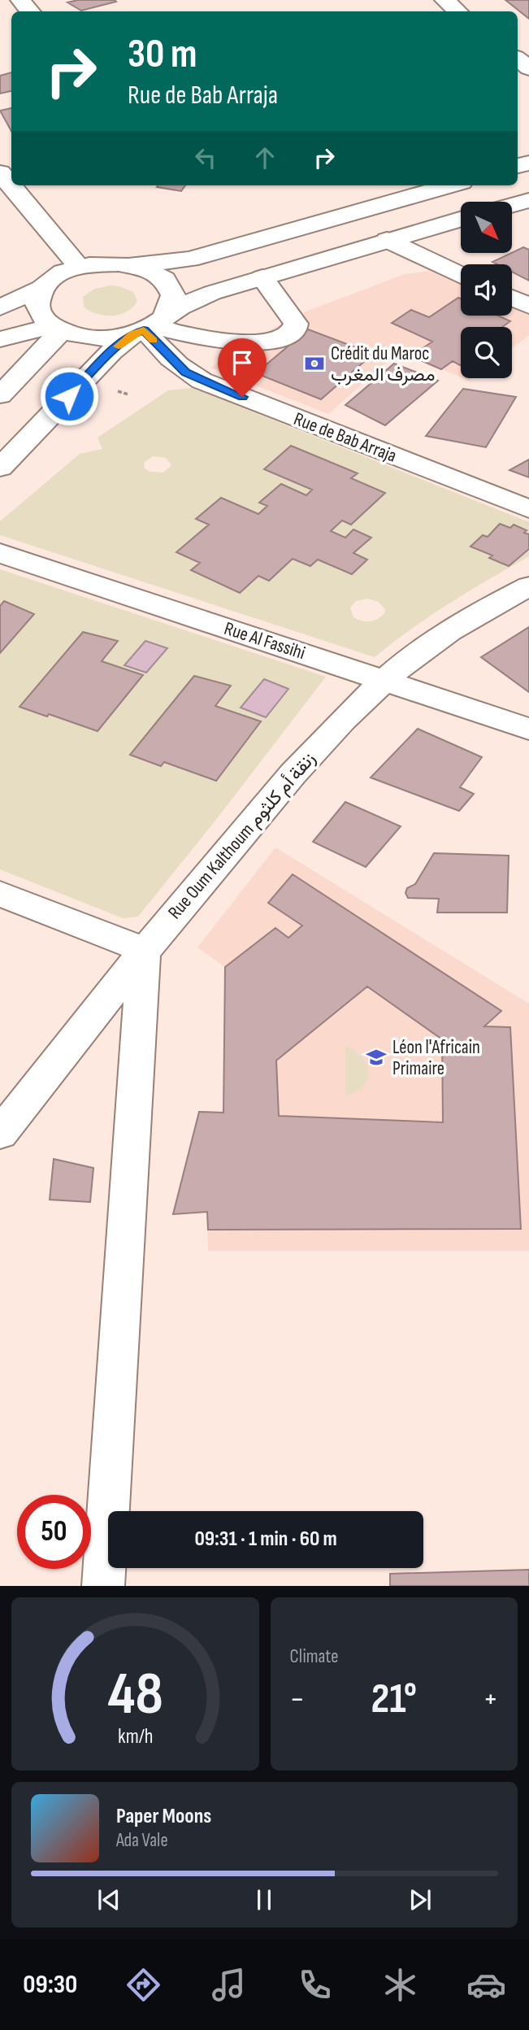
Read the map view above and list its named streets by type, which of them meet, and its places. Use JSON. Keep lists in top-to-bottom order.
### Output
{
  "streets": {
    "street": ["Rue de Bab Arraja", "Rue Al Fassihi", "Rue Oum Kalthoum زنقة أم كلثوم"]
  },
  "crossings": [
    ["Rue Al Fassihi", "Rue Oum Kalthoum زنقة أم كلثوم"]
  ],
  "places": {
    "bank": ["Crédit du Maroc مصرف المغرب"],
    "school or university": ["Léon l'Africain Primaire"]
  },
  "north": "bottom right",
  "page": {
    "turn": ["30 m", "Rue de Bab Arraja"],
    "limit": "50",
    "trip": "09:31 · 1 min · 60 m",
    "tile": "Climate",
    "heat": ["−", "21°", "+"],
    "song": ["Paper Moons", "Ada Vale"],
    "tabs": "09:30",
    "gauge": ["48", "km/h"]
  }
}
